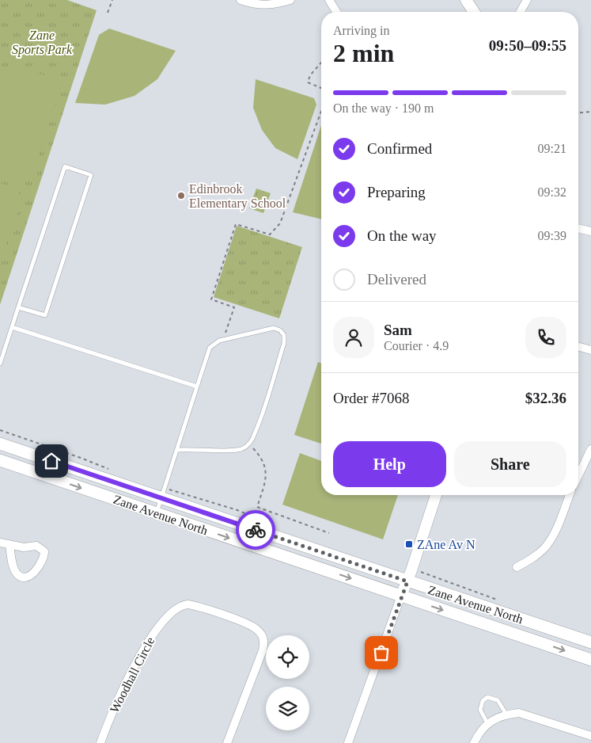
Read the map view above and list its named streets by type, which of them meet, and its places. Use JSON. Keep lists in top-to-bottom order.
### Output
{
  "streets": {
    "main road": ["Zane Avenue North"],
    "street": ["Woodhall Circle"]
  },
  "parks": ["Zane Sports Park"],
  "places": {
    "other": ["Edinbrook Elementary School"],
    "transit": ["ZAne Av N"]
  },
  "page": {
    "heading": ["2 min", "Arriving in", "09:50–09:55"],
    "panel": [
      "Sam",
      "Courier · 4.9",
      "Order #7068",
      "$32.36"
    ],
    "bar": "On the way · 190 m",
    "list": [
      ["Confirmed", "09:21"],
      ["Preparing", "09:32"],
      ["On the way", "09:39"],
      "Delivered"
    ],
    "buttons": ["Help", "Share"]
  }
}
